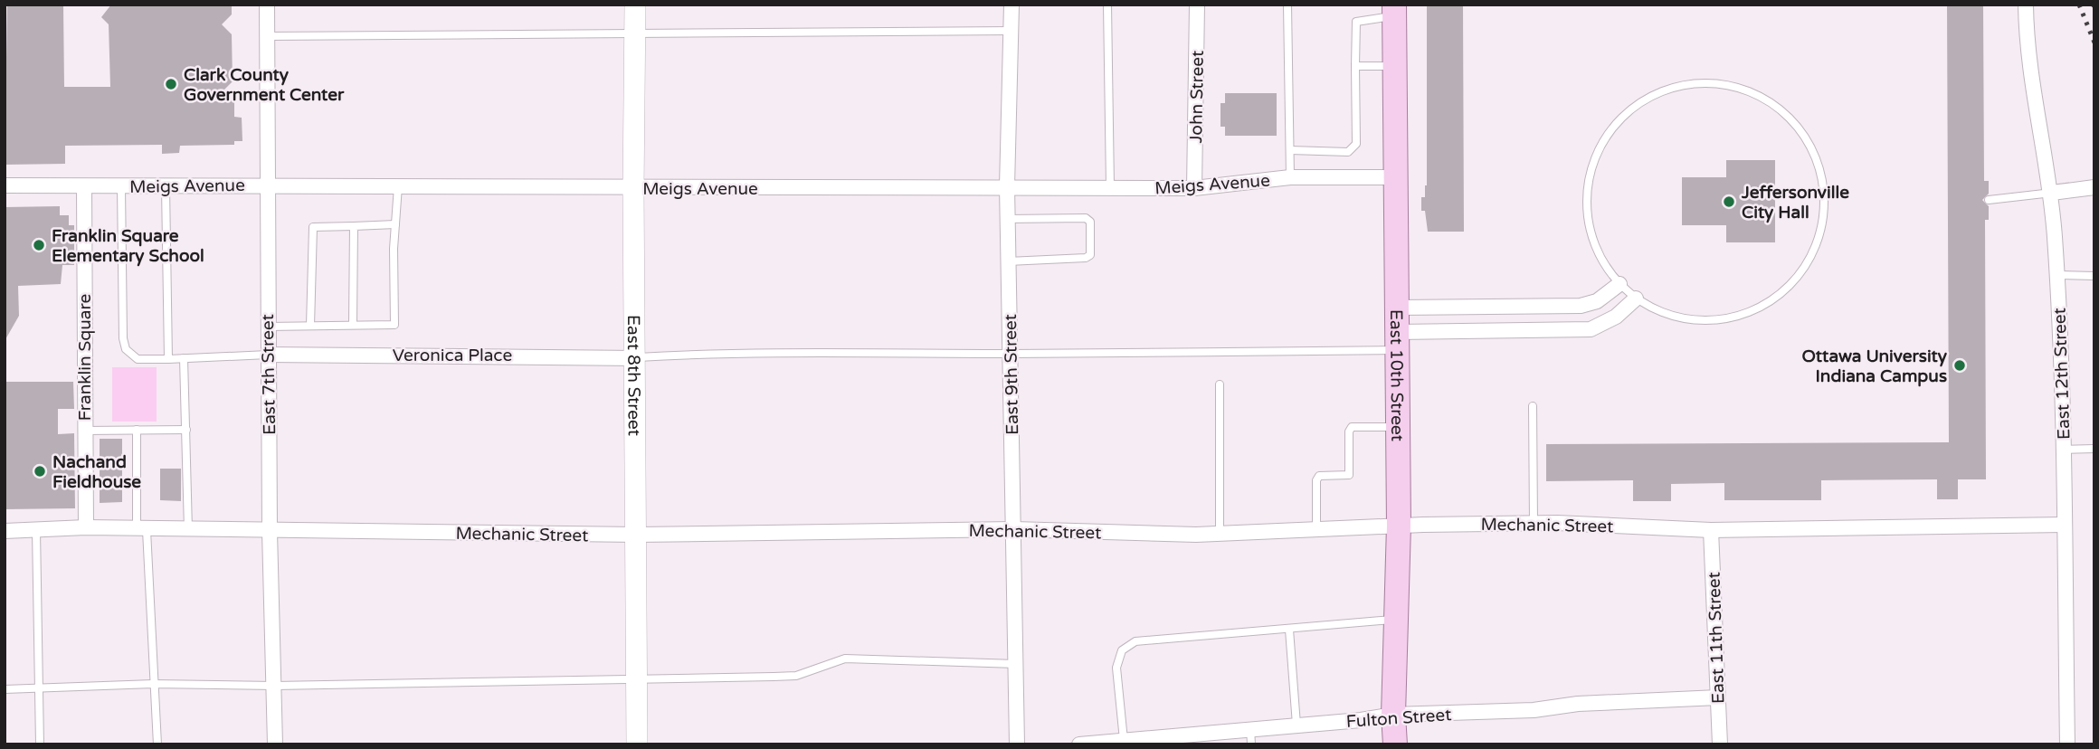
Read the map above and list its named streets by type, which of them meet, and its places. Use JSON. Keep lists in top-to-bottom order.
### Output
{
  "streets": {
    "main road": ["East 8th Street", "East 10th Street"],
    "street": [
      "John Street",
      "Meigs Avenue",
      "Veronica Place",
      "Franklin Square",
      "East 12th Street",
      "East 7th Street",
      "East 9th Street",
      "Mechanic Street",
      "East 11th Street",
      "Fulton Street"
    ]
  },
  "crossings": [
    ["John Street", "Meigs Avenue"],
    ["Meigs Avenue", "Franklin Square"],
    ["Meigs Avenue", "East 7th Street"],
    ["Meigs Avenue", "East 8th Street"],
    ["Meigs Avenue", "East 9th Street"],
    ["Meigs Avenue", "East 10th Street"],
    ["Veronica Place", "East 7th Street"],
    ["Veronica Place", "East 8th Street"],
    ["Franklin Square", "Mechanic Street"],
    ["East 12th Street", "Mechanic Street"],
    ["East 7th Street", "Mechanic Street"],
    ["East 8th Street", "Mechanic Street"],
    ["East 9th Street", "Mechanic Street"],
    ["East 10th Street", "Mechanic Street"],
    ["East 10th Street", "Fulton Street"],
    ["Mechanic Street", "East 11th Street"],
    ["East 11th Street", "Fulton Street"]
  ],
  "places": [
    "Clark County Government Center",
    "Jeffersonville City Hall",
    "Franklin Square Elementary School",
    "Ottawa University Indiana Campus",
    "Nachand Fieldhouse"
  ]
}
